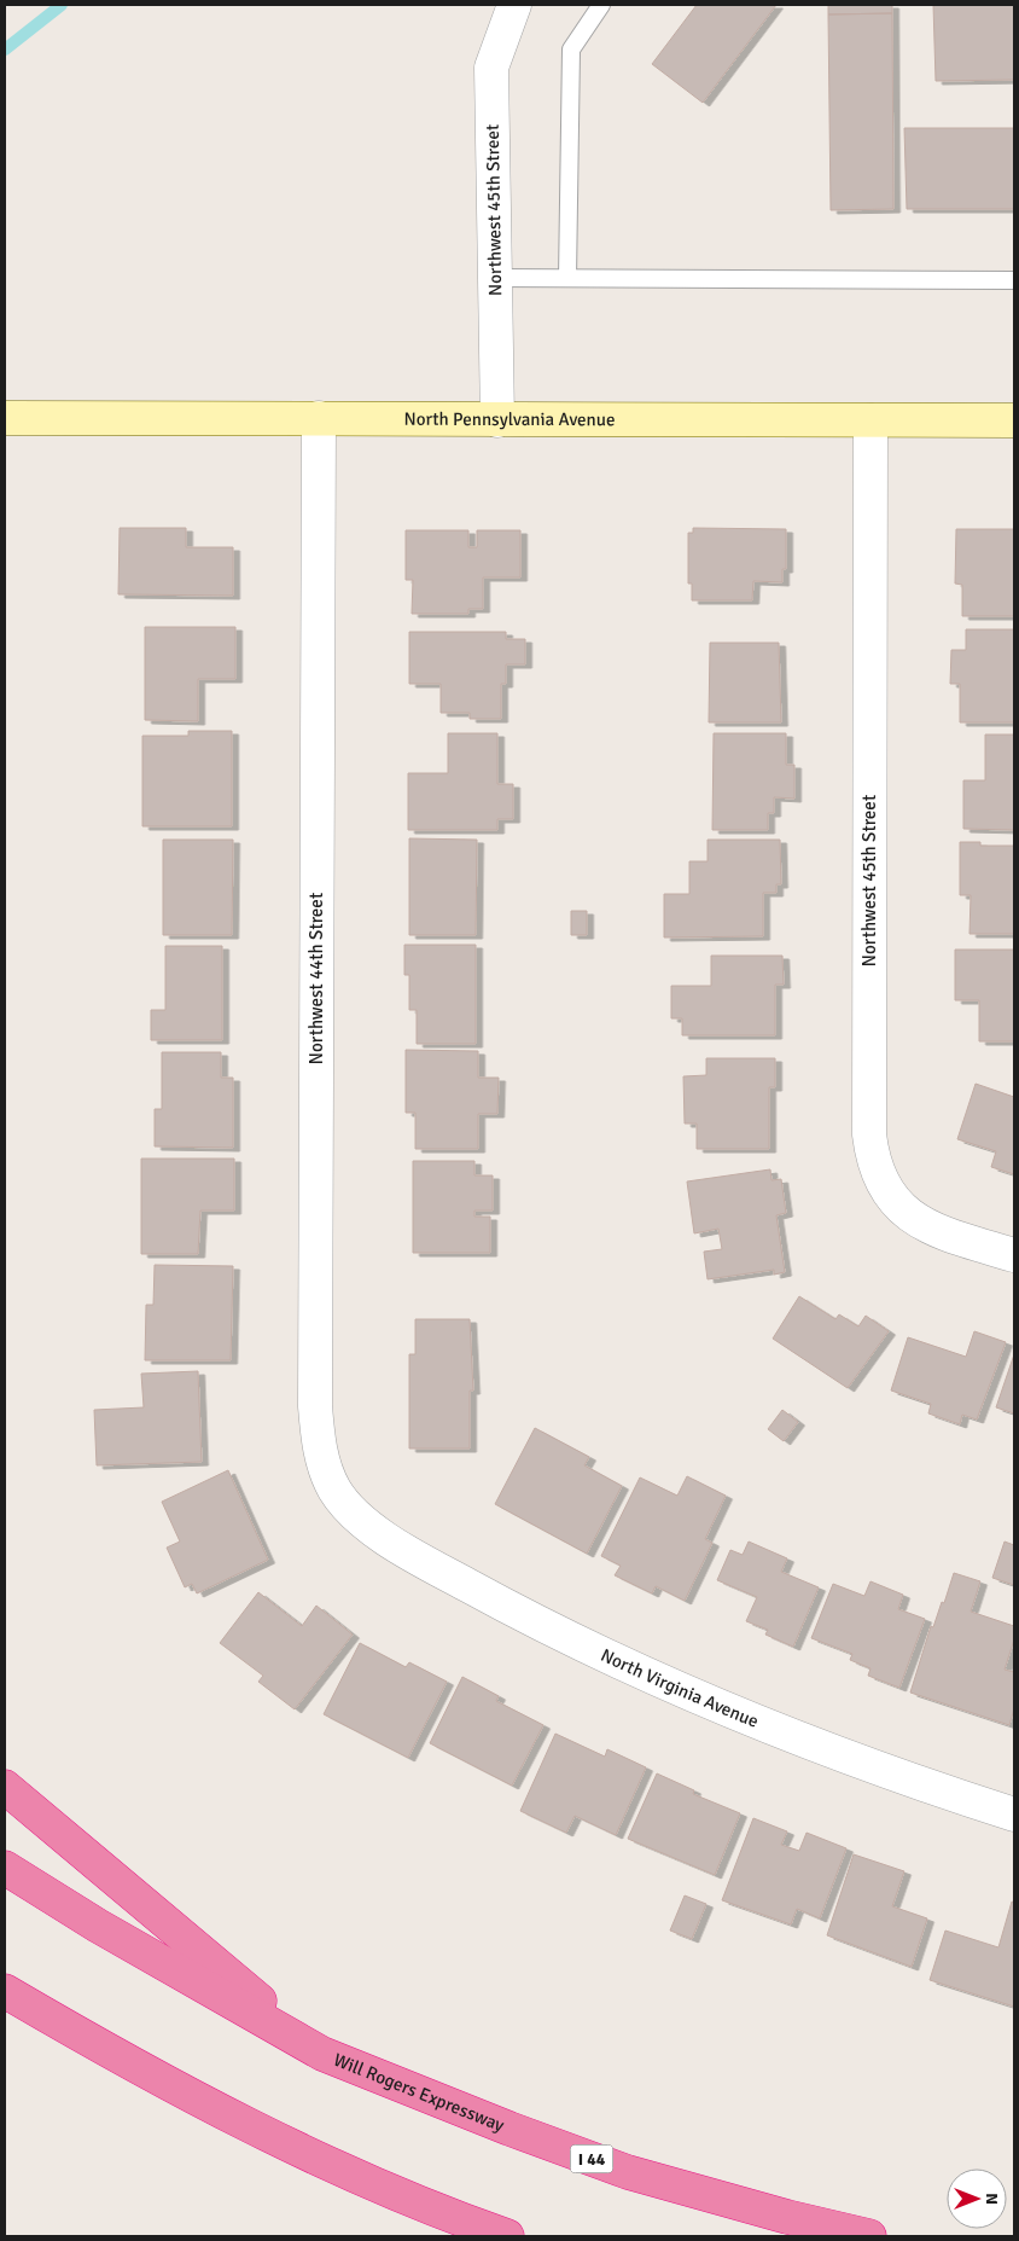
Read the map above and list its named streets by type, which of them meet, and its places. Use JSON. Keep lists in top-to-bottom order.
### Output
{
  "streets": {
    "highway": ["Will Rogers Expressway", "I 44"],
    "main road": ["North Pennsylvania Avenue"],
    "street": ["Northwest 45th Street", "Northwest 44th Street", "North Virginia Avenue"]
  },
  "crossings": [
    ["Northwest 45th Street", "North Pennsylvania Avenue"],
    ["North Pennsylvania Avenue", "Northwest 44th Street"],
    ["Northwest 44th Street", "North Virginia Avenue"]
  ],
  "north": "right"
}
